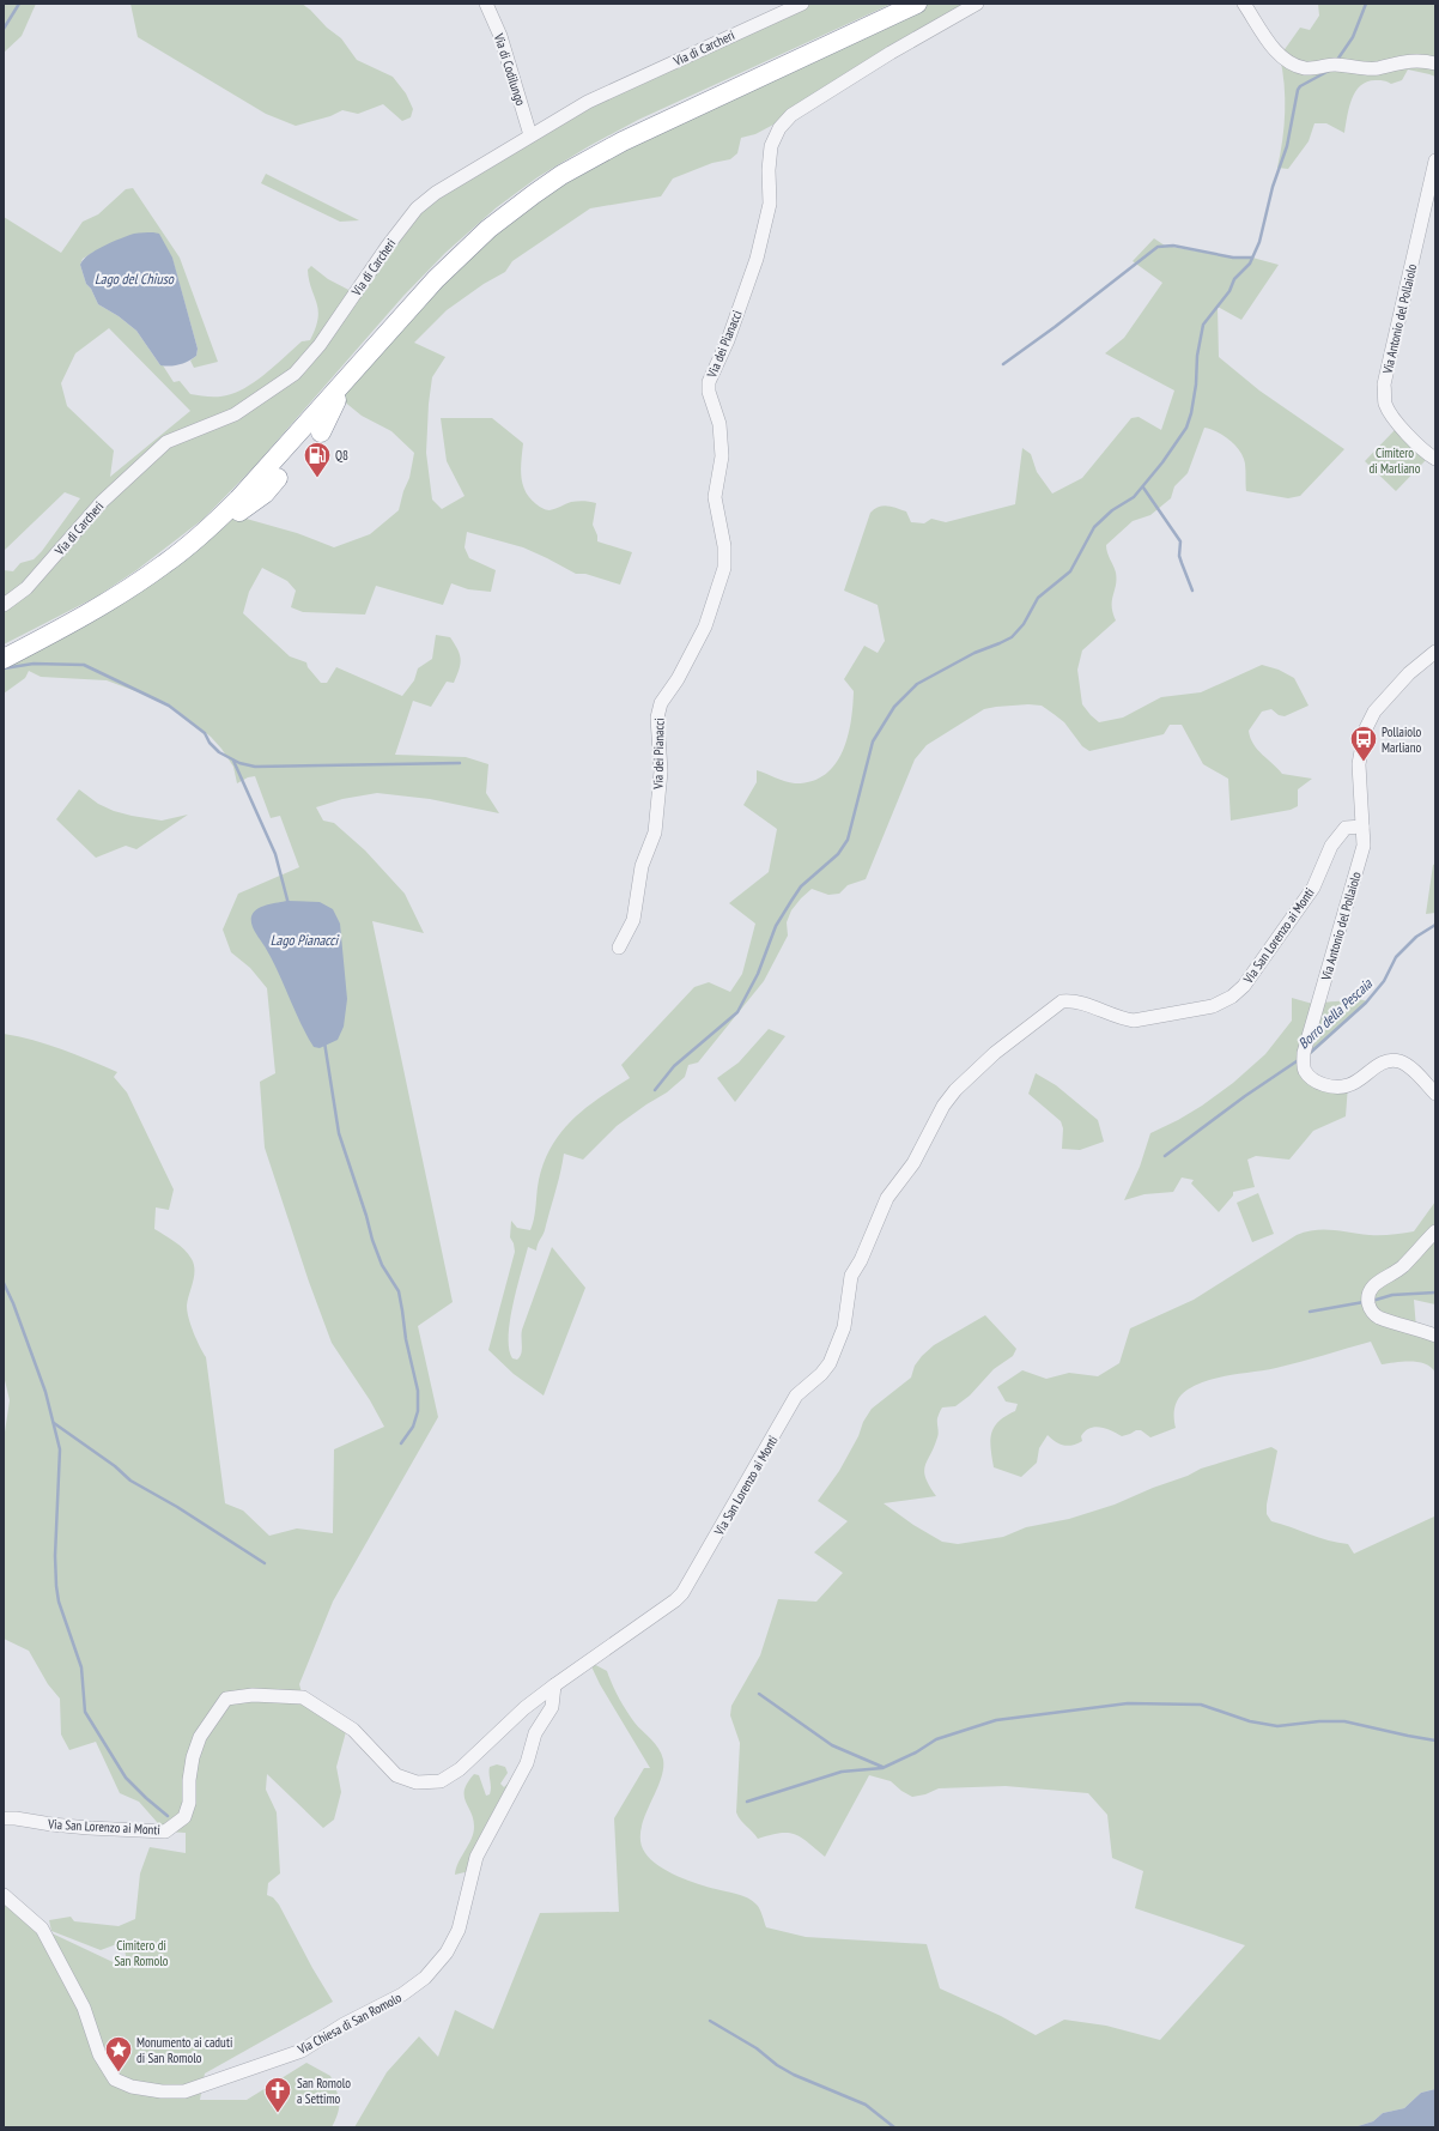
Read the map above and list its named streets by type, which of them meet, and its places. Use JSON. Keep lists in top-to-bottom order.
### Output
{
  "streets": {
    "street": [
      "Via di Carcheri",
      "Via di Codilungo",
      "Via Antonio del Pollaiolo",
      "Via dei Pianacci",
      "Via San Lorenzo ai Monti",
      "Via Chiesa di San Romolo"
    ]
  },
  "crossings": [
    ["Via di Carcheri", "Via di Codilungo"],
    ["Via Antonio del Pollaiolo", "Via San Lorenzo ai Monti"],
    ["Via San Lorenzo ai Monti", "Via Chiesa di San Romolo"]
  ],
  "water": ["Lago del Chiuso", "Lago Pianacci", "Borro della Pescaia"],
  "parks": ["Cimitero di Marliano", "Cimitero di San Romolo"],
  "places": {
    "fuel station": ["Q8"],
    "bus stop": ["Pollaiolo Marliano"],
    "place": ["Monumento ai caduti di San Romolo"],
    "church": ["San Romolo a Settimo"]
  }
}
